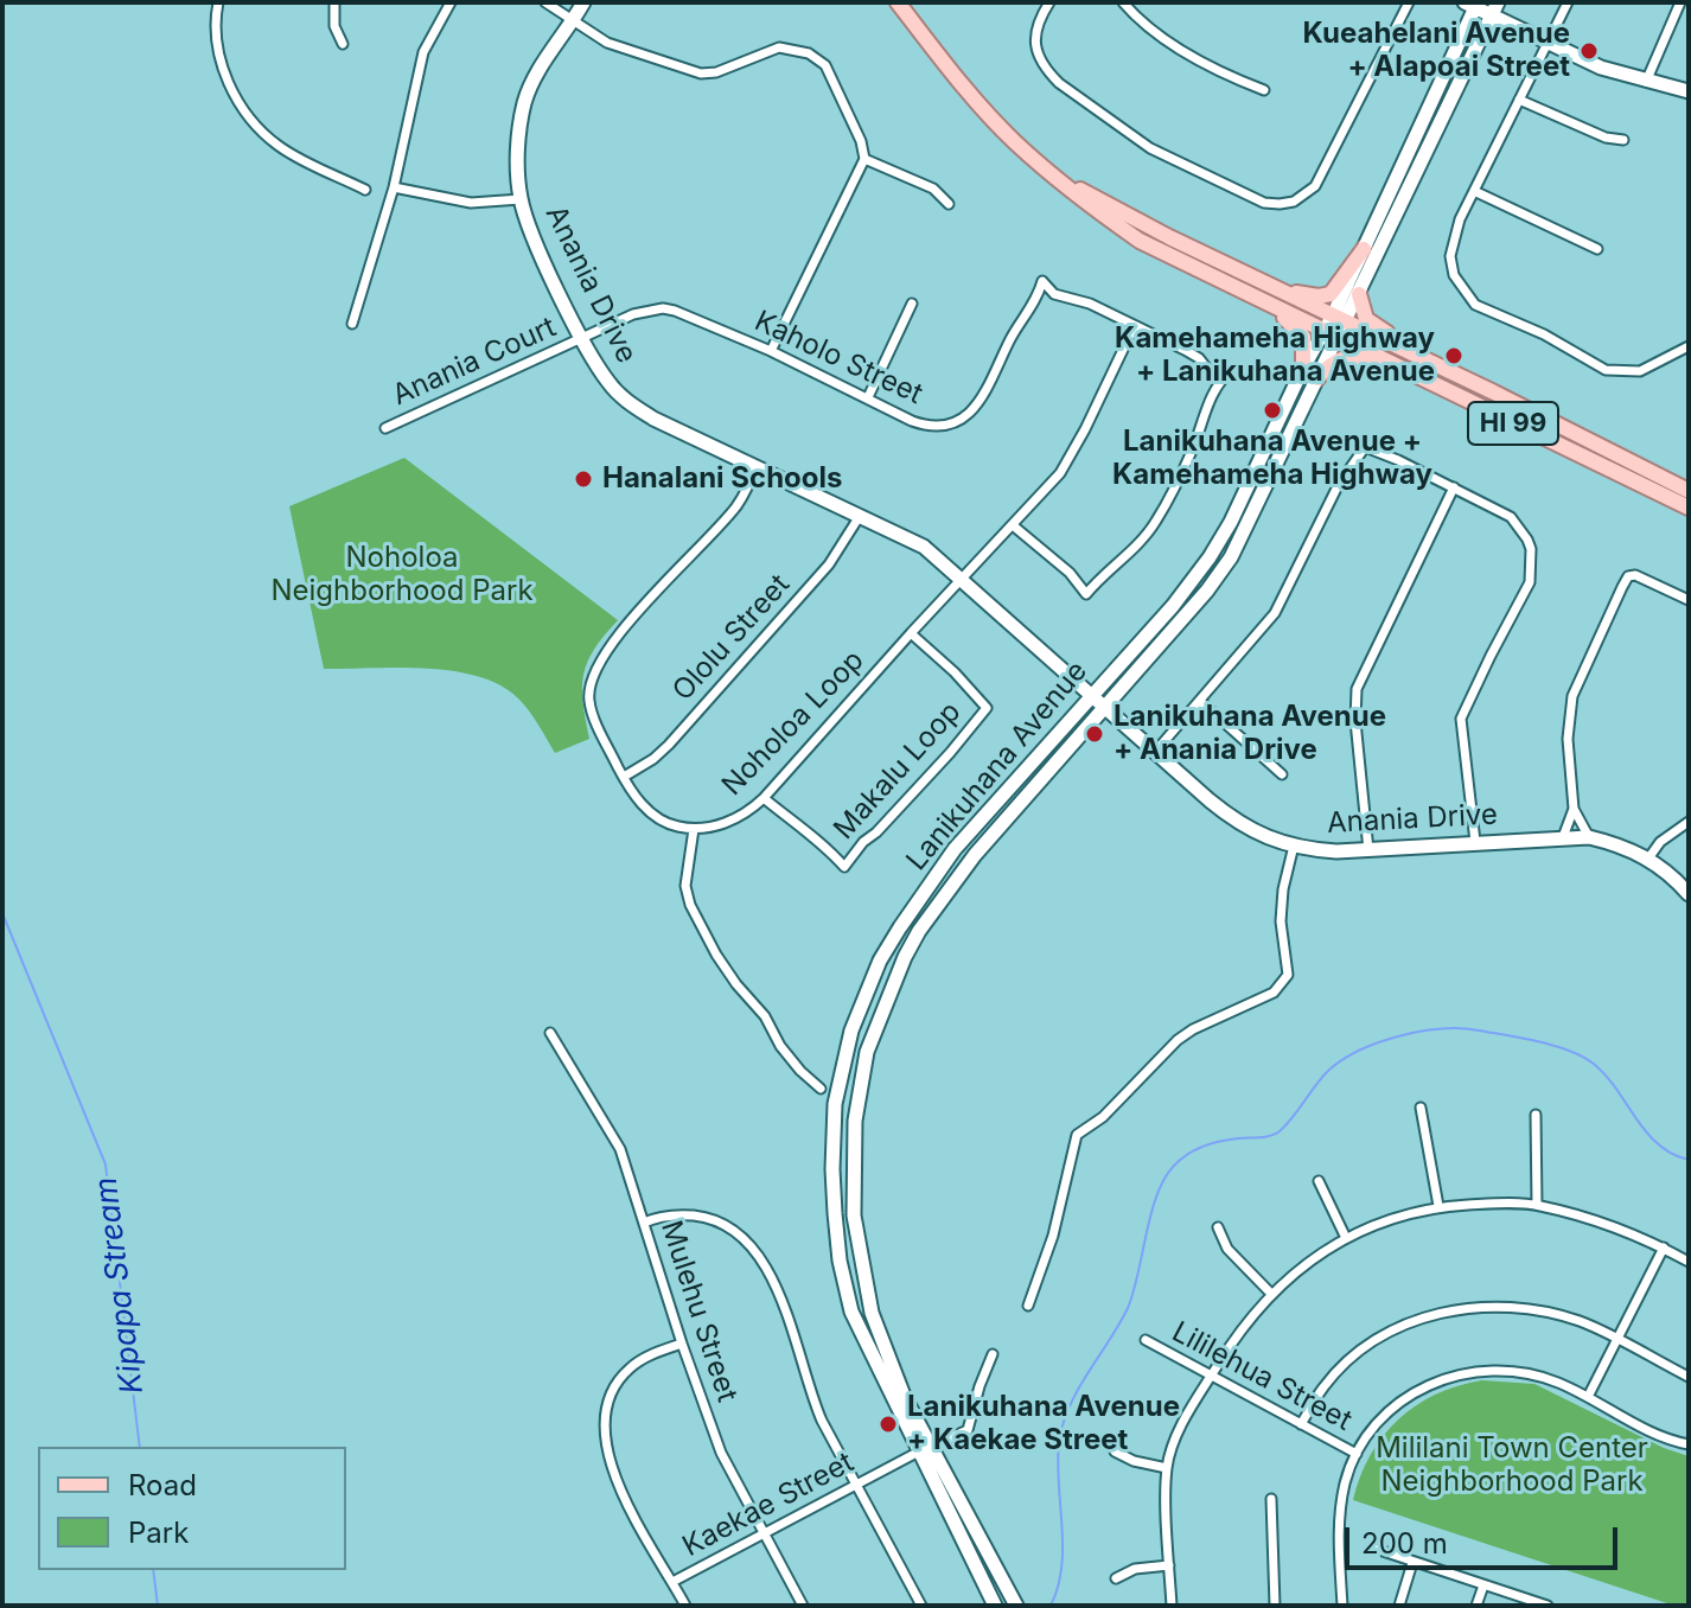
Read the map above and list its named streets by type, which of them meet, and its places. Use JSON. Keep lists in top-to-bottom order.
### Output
{
  "streets": {
    "main road": ["Anania Drive", "HI 99", "Lanikuhana Avenue"],
    "street": [
      "Kaholo Street",
      "Anania Court",
      "Ololu Street",
      "Noholoa Loop",
      "Makalu Loop",
      "Mulehu Street",
      "Lililehua Street",
      "Kaekae Street"
    ]
  },
  "crossings": [
    ["Anania Drive", "Kaholo Street"],
    ["Anania Drive", "Anania Court"],
    ["Anania Drive", "Ololu Street"],
    ["Anania Drive", "Noholoa Loop"],
    ["Anania Drive", "Lanikuhana Avenue"],
    ["Kaholo Street", "Anania Court"],
    ["Kaholo Street", "Noholoa Loop"],
    ["HI 99", "Lanikuhana Avenue"],
    ["Noholoa Loop", "Makalu Loop"],
    ["Lanikuhana Avenue", "Kaekae Street"],
    ["Mulehu Street", "Kaekae Street"]
  ],
  "water": ["Kipapa Stream"],
  "parks": ["Noholoa Neighborhood Park", "Mililani Town Center Neighborhood Park"],
  "places": [
    "Kueahelani Avenue + Alapoai Street",
    "Kamehameha Highway + Lanikuhana Avenue",
    "Lanikuhana Avenue + Kamehameha Highway",
    "Hanalani Schools",
    "Lanikuhana Avenue + Anania Drive",
    "Lanikuhana Avenue + Kaekae Street"
  ],
  "legend": ["Road", "Park"],
  "scale_bar": "200 m"
}
